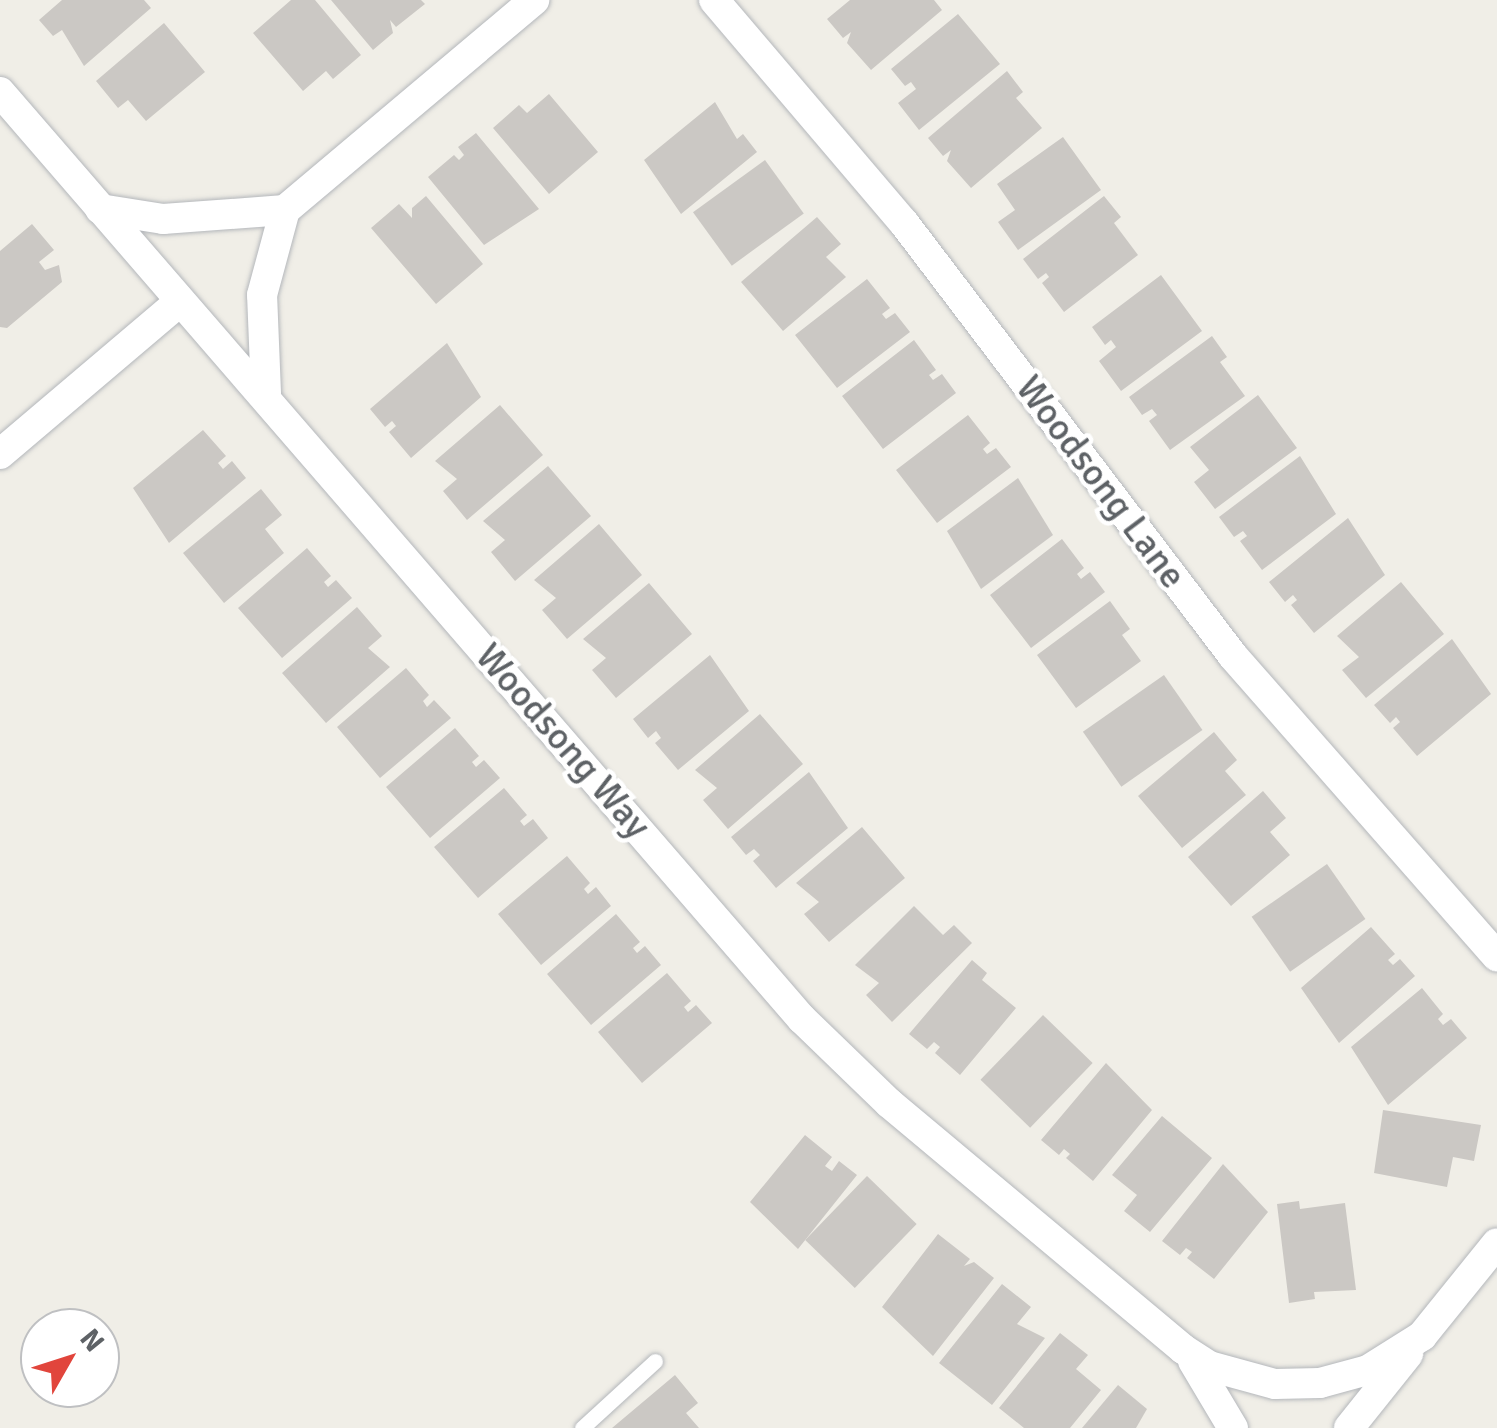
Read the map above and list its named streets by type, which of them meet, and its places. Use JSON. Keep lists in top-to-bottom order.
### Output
{
  "streets": {
    "street": ["Woodsong Lane", "Woodsong Way"]
  },
  "north": "top right"
}
